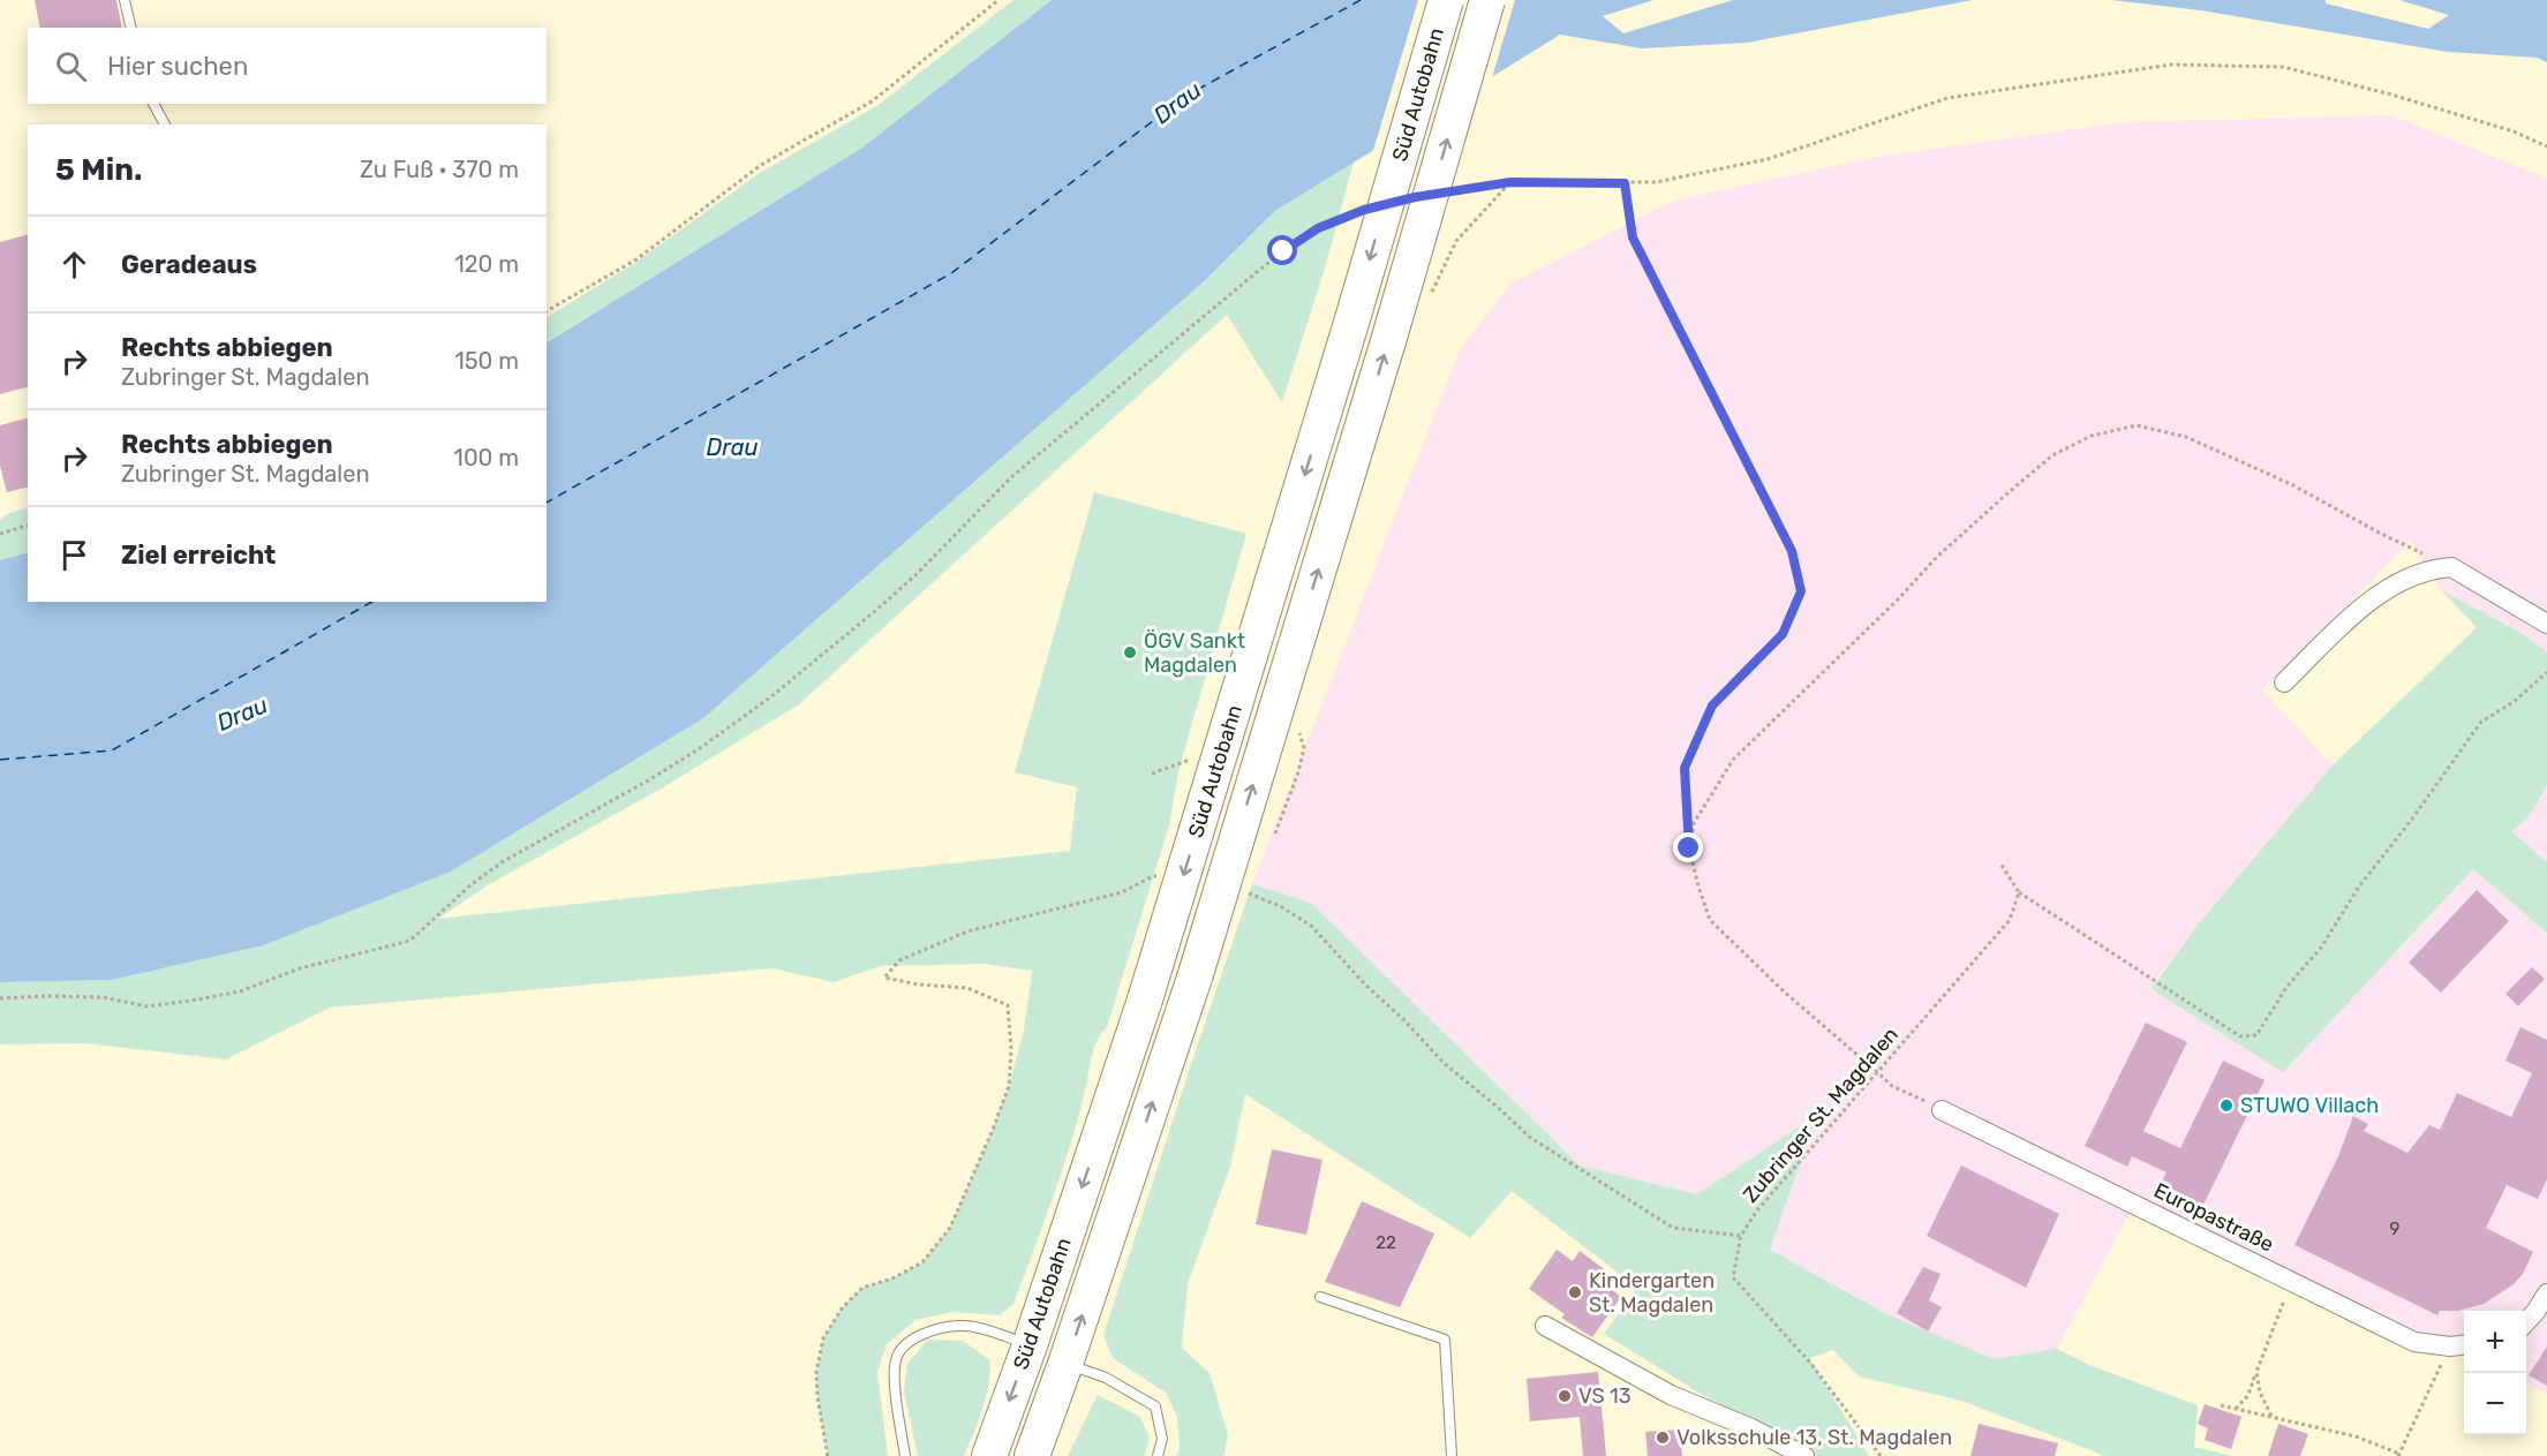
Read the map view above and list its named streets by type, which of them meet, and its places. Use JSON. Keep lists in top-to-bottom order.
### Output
{
  "streets": {
    "highway": ["Süd Autobahn"],
    "street": ["Europastraße"],
    "path": ["Zubringer St. Magdalen"]
  },
  "water": ["Drau"],
  "places": [
    "ÖGV Sankt Magdalen",
    "STUWO Villach",
    "Kindergarten St. Magdalen",
    "VS 13",
    "Volksschule 13, St. Magdalen"
  ],
  "house_numbers": ["9", "22"],
  "page": {
    "search": "Hier suchen",
    "heading": ["5 Min.", "Zu Fuß · 370 m"],
    "list": [
      ["Geradeaus", "120 m"],
      ["Rechts abbiegen", "Zubringer St. Magdalen", "150 m"],
      ["Rechts abbiegen", "Zubringer St. Magdalen", "100 m"],
      "Ziel erreicht"
    ],
    "map_buttons": ["+", "−"]
  }
}
